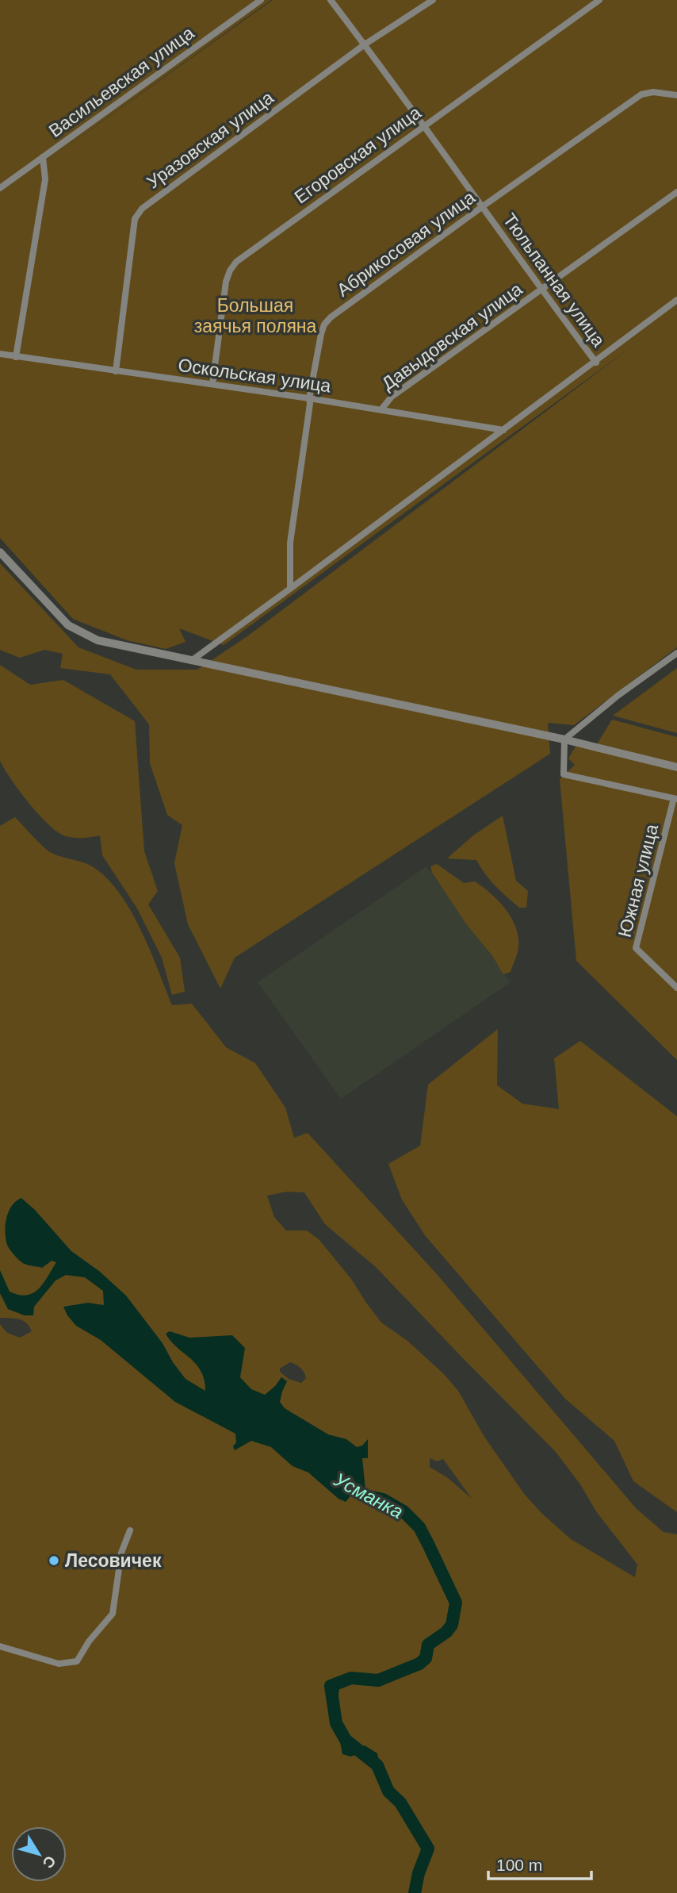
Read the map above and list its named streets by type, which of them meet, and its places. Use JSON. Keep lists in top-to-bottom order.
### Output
{
  "streets": {
    "street": [
      "Васильевская улица",
      "Уразовская улица",
      "Егоровская улица",
      "Абрикосовая улица",
      "Тюльпанная улица",
      "Давыдовская улица",
      "Оскольская улица",
      "Южная улица"
    ]
  },
  "crossings": [
    ["Уразовская улица", "Тюльпанная улица"],
    ["Уразовская улица", "Оскольская улица"],
    ["Егоровская улица", "Тюльпанная улица"],
    ["Егоровская улица", "Оскольская улица"],
    ["Абрикосовая улица", "Тюльпанная улица"],
    ["Абрикосовая улица", "Оскольская улица"],
    ["Тюльпанная улица", "Давыдовская улица"],
    ["Давыдовская улица", "Оскольская улица"]
  ],
  "water": ["Усманка"],
  "parks": ["Большая заячья поляна"],
  "places": ["Лесовичек"],
  "scale_bar": "100 m",
  "north": "bottom right"
}
